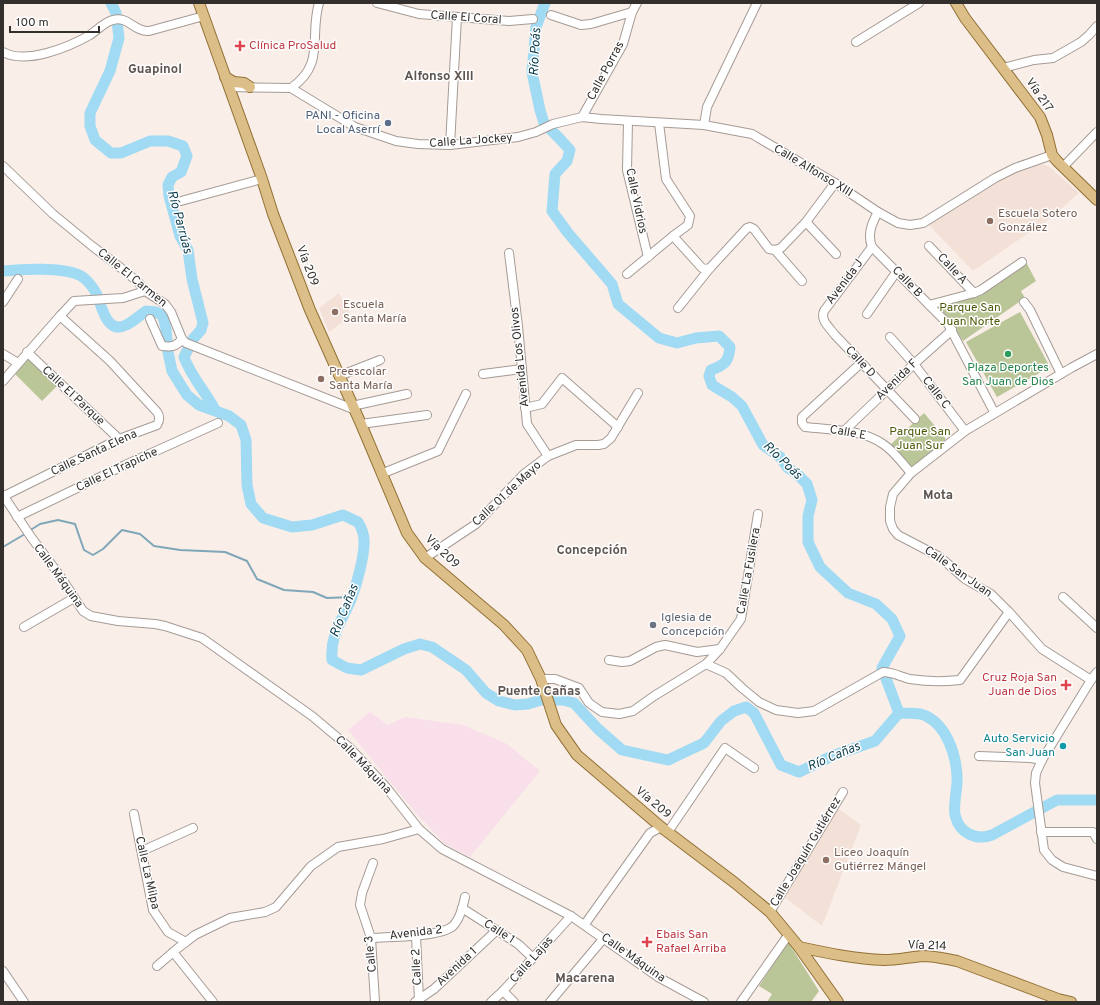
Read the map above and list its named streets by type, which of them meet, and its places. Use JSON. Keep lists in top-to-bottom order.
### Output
{
  "streets": {
    "main road": ["Vía 217", "Vía 209", "Vía 214"],
    "street": [
      "Calle El Coral",
      "Calle Porras",
      "Calle La Jockey",
      "Calle Alfonso XIII",
      "Calle Vidrios",
      "Calle A",
      "Calle El Carmen",
      "Avenida J",
      "Calle B",
      "Avenida Los Olivos",
      "Calle D",
      "Avenida F",
      "Calle C",
      "Calle El Parque",
      "Calle E",
      "Calle Santa Elena",
      "Calle El Trapiche",
      "Calle 01 de Mayo",
      "Calle La Fusilera",
      "Calle San Juan",
      "Calle Máquina",
      "Calle Joaquín Gutiérrez",
      "Calle La Milpa",
      "Calle 1",
      "Avenida 2",
      "Calle 3",
      "Calle Lajas",
      "Calle 2",
      "Avenida 1"
    ]
  },
  "crossings": [
    ["Calle Porras", "Calle Alfonso XIII"],
    ["Vía 217", "Calle Alfonso XIII"],
    ["Calle La Jockey", "Calle Alfonso XIII"],
    ["Calle Alfonso XIII", "Calle Vidrios"],
    ["Vía 209", "Calle 01 de Mayo"],
    ["Vía 209", "Calle La Fusilera"],
    ["Vía 209", "Calle Joaquín Gutiérrez"],
    ["Vía 209", "Vía 214"],
    ["Avenida J", "Calle B"],
    ["Avenida J", "Calle D"],
    ["Calle B", "Avenida F"],
    ["Calle B", "Calle San Juan"],
    ["Avenida Los Olivos", "Calle 01 de Mayo"],
    ["Calle D", "Avenida F"],
    ["Calle D", "Calle E"],
    ["Avenida F", "Calle C"],
    ["Avenida F", "Calle E"],
    ["Calle C", "Calle San Juan"],
    ["Calle El Parque", "Calle Santa Elena"],
    ["Calle E", "Calle San Juan"],
    ["Calle Santa Elena", "Calle Máquina"],
    ["Calle El Trapiche", "Calle Máquina"],
    ["Calle Máquina", "Calle Lajas"],
    ["Calle 1", "Avenida 2"],
    ["Calle 1", "Calle Lajas"],
    ["Calle 1", "Avenida 1"],
    ["Avenida 2", "Calle 3"],
    ["Avenida 2", "Calle 2"],
    ["Calle 2", "Avenida 1"]
  ],
  "districts": [
    "Guapinol",
    "Alfonso XIII",
    "Mota",
    "Concepción",
    "Puente Cañas",
    "Macarena"
  ],
  "water": ["Río Poás", "Río Parrúas", "Río Cañas"],
  "parks": ["Parque San Juan Norte", "Parque San Juan Sur"],
  "places": {
    "health": ["Clínica ProSalud", "Cruz Roja San Juan de Dios", "Ebais San Rafael Arriba"],
    "other": [
      "PANI - Oficina Local Aserrí",
      "Escuela Sotero González",
      "Escuela Santa María",
      "Plaza Deportes San Juan de Dios",
      "Preescolar Santa María",
      "Iglesia de Concepción",
      "Auto Servicio San Juan",
      "Liceo Joaquín Gutiérrez Mángel"
    ]
  },
  "scale_bar": "100 m"
}
